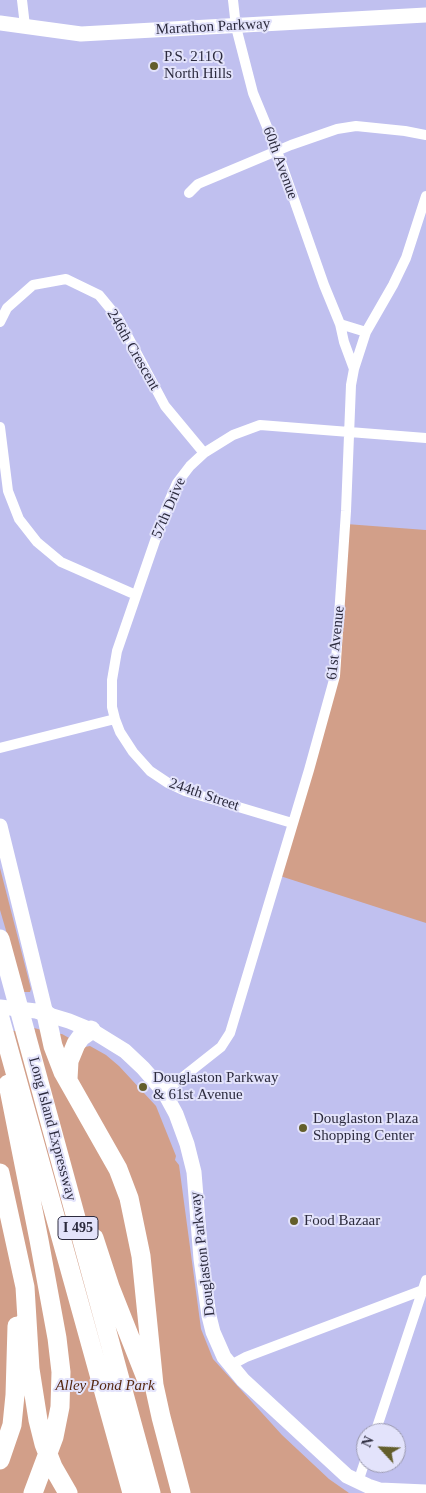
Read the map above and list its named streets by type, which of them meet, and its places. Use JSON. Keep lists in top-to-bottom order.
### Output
{
  "streets": {
    "highway": ["Long Island Expressway", "I 495"],
    "main road": ["Marathon Parkway", "Douglaston Parkway"],
    "street": [
      "60th Avenue",
      "246th Crescent",
      "57th Drive",
      "61st Avenue",
      "244th Street"
    ]
  },
  "crossings": [
    ["Marathon Parkway", "60th Avenue"],
    ["60th Avenue", "61st Avenue"],
    ["246th Crescent", "57th Drive"],
    ["57th Drive", "61st Avenue"],
    ["57th Drive", "244th Street"],
    ["61st Avenue", "244th Street"],
    ["61st Avenue", "Douglaston Parkway"]
  ],
  "parks": ["Alley Pond Park"],
  "places": [
    "P.S. 211Q North Hills",
    "Douglaston Parkway & 61st Avenue",
    "Douglaston Plaza Shopping Center",
    "Food Bazaar"
  ],
  "north": "top left"
}
